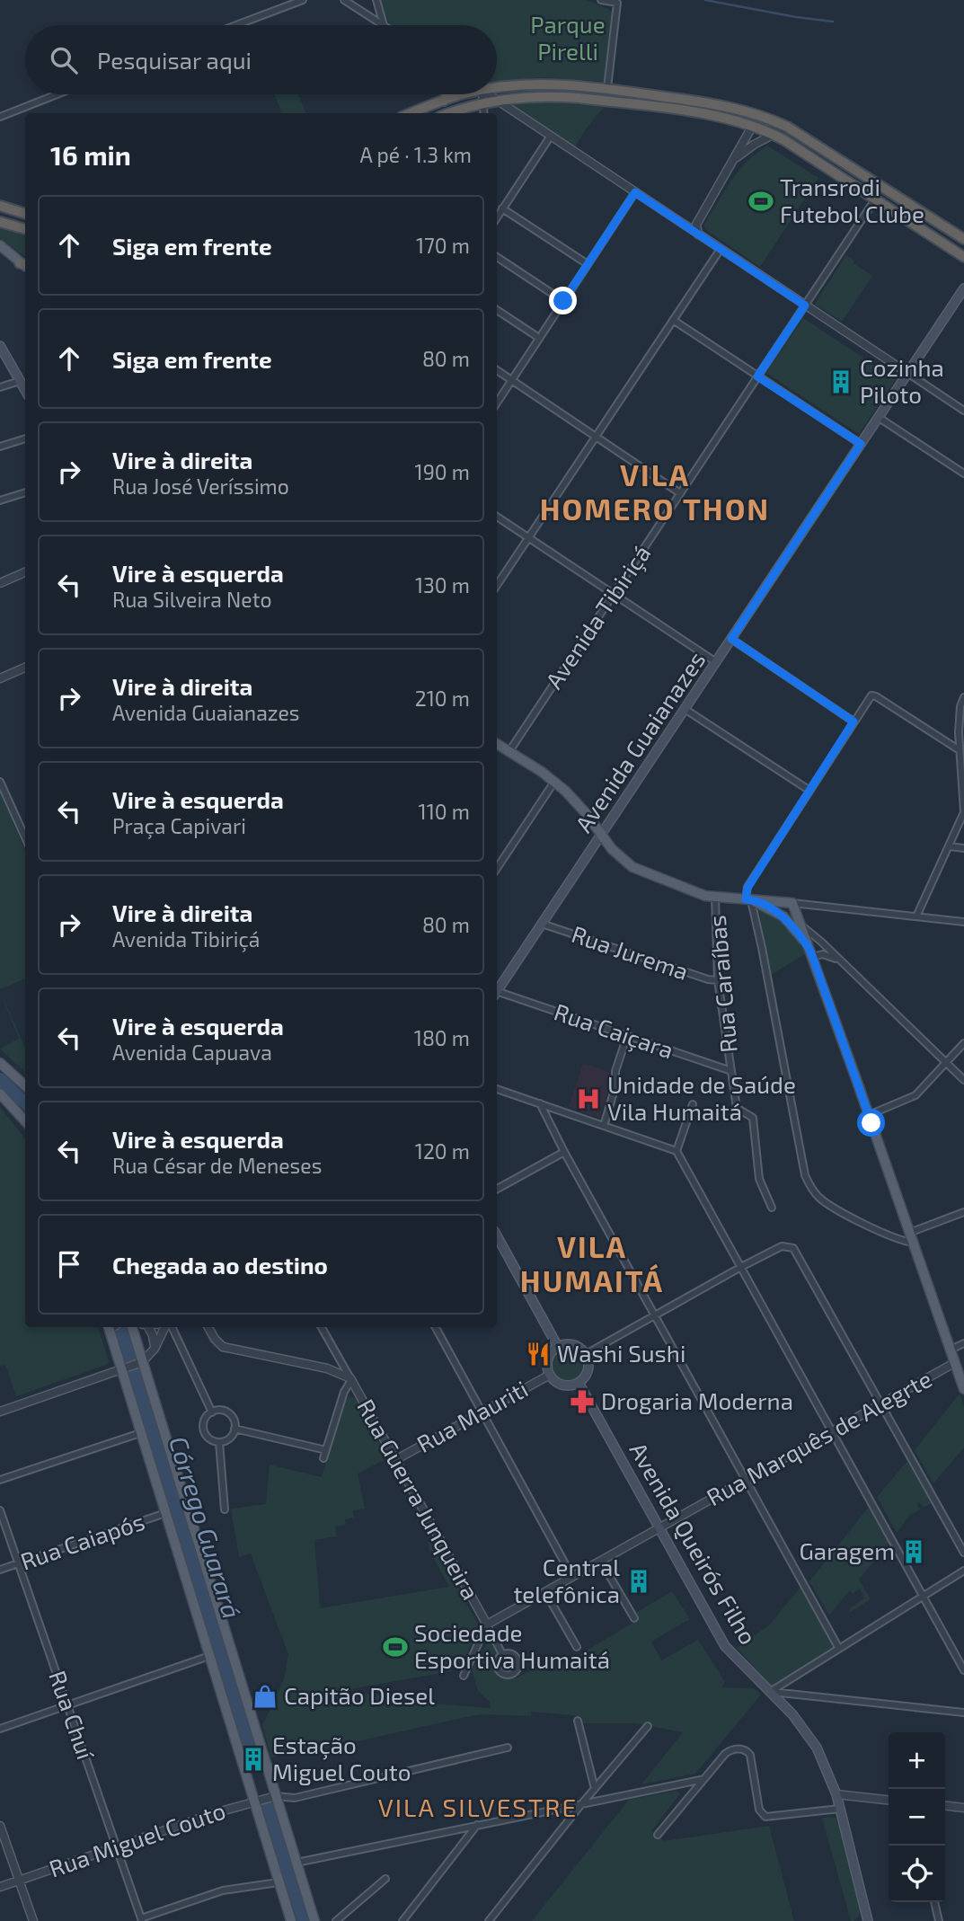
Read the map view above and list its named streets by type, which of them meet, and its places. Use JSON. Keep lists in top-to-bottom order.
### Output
{
  "streets": {
    "main road": ["Avenida Guaianazes", "Avenida Queirós Filho"],
    "street": [
      "Avenida Tibiriçá",
      "Rua Jurema",
      "Rua Caraíbas",
      "Rua Caiçara",
      "Rua Mauriti",
      "Rua Marquês de Alegrte",
      "Rua Guerra Junqueira",
      "Rua Caiapós",
      "Rua Chuí",
      "Rua Miguel Couto"
    ]
  },
  "crossings": [
    ["Avenida Guaianazes", "Rua Jurema"],
    ["Rua Jurema", "Rua Caraíbas"],
    ["Rua Caraíbas", "Rua Caiçara"],
    ["Rua Mauriti", "Rua Guerra Junqueira"],
    ["Rua Mauriti", "Avenida Queirós Filho"],
    ["Rua Marquês de Alegrte", "Rua Guerra Junqueira"],
    ["Rua Marquês de Alegrte", "Avenida Queirós Filho"],
    ["Rua Caiapós", "Rua Chuí"],
    ["Rua Chuí", "Rua Miguel Couto"]
  ],
  "districts": ["VILA HOMERO THON", "VILA HUMAITÁ", "VILA SILVESTRE"],
  "water": ["Córrego Guarará"],
  "parks": ["Parque Pirelli"],
  "places": {
    "sports": ["Transrodi Futebol Clube", "Sociedade Esportiva Humaitá"],
    "building": [
      "Cozinha Piloto",
      "Garagem",
      "Central telefônica",
      "Estação Miguel Couto"
    ],
    "hospital": ["Unidade de Saúde Vila Humaitá"],
    "restaurant": ["Washi Sushi"],
    "pharmacy": ["Drogaria Moderna"],
    "shop": ["Capitão Diesel"]
  },
  "page": {
    "search": "Pesquisar aqui",
    "heading": ["16 min", "A pé · 1.3 km"],
    "list": [
      ["Siga em frente", "170 m"],
      ["Siga em frente", "80 m"],
      ["Vire à direita", "Rua José Veríssimo", "190 m"],
      ["Vire à esquerda", "Rua Silveira Neto", "130 m"],
      ["Vire à direita", "Avenida Guaianazes", "210 m"],
      ["Vire à esquerda", "Praça Capivari", "110 m"],
      ["Vire à direita", "Avenida Tibiriçá", "80 m"],
      ["Vire à esquerda", "Avenida Capuava", "180 m"],
      ["Vire à esquerda", "Rua César de Meneses", "120 m"],
      "Chegada ao destino"
    ],
    "map_buttons": ["+", "−"]
  }
}
